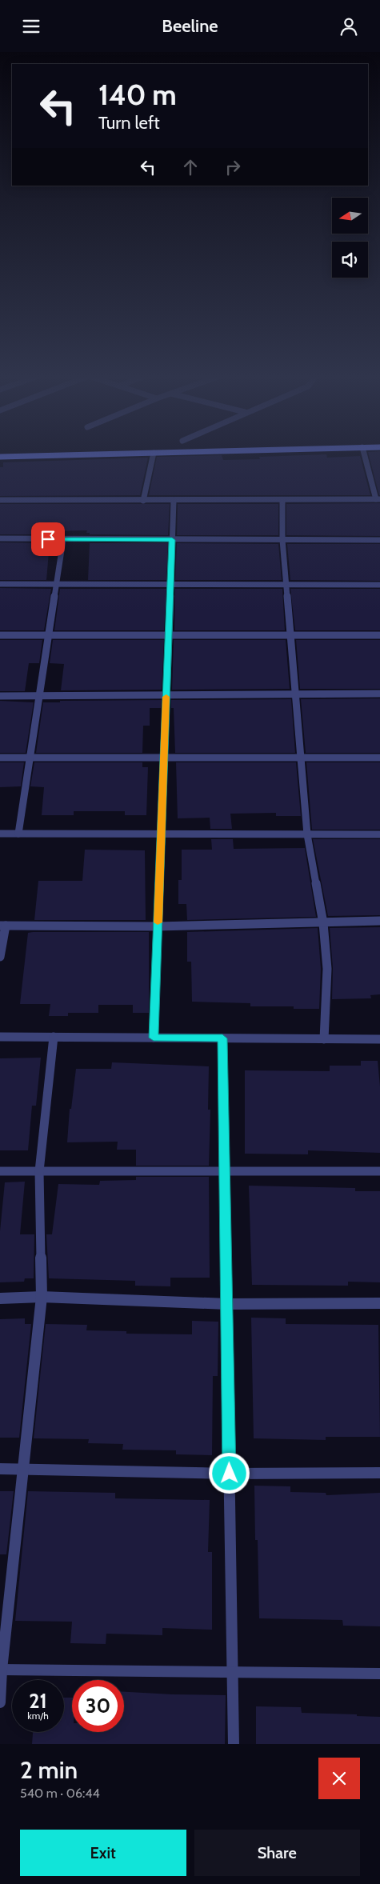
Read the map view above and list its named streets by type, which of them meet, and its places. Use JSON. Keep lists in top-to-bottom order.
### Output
{
  "north": "left",
  "page": {
    "header": "Beeline",
    "turn": ["140 m", "Turn left"],
    "speed": "21 km/h",
    "limit": "30",
    "heading": ["2 min", "540 m · 06:44"],
    "buttons": ["Exit", "Share"]
  }
}
